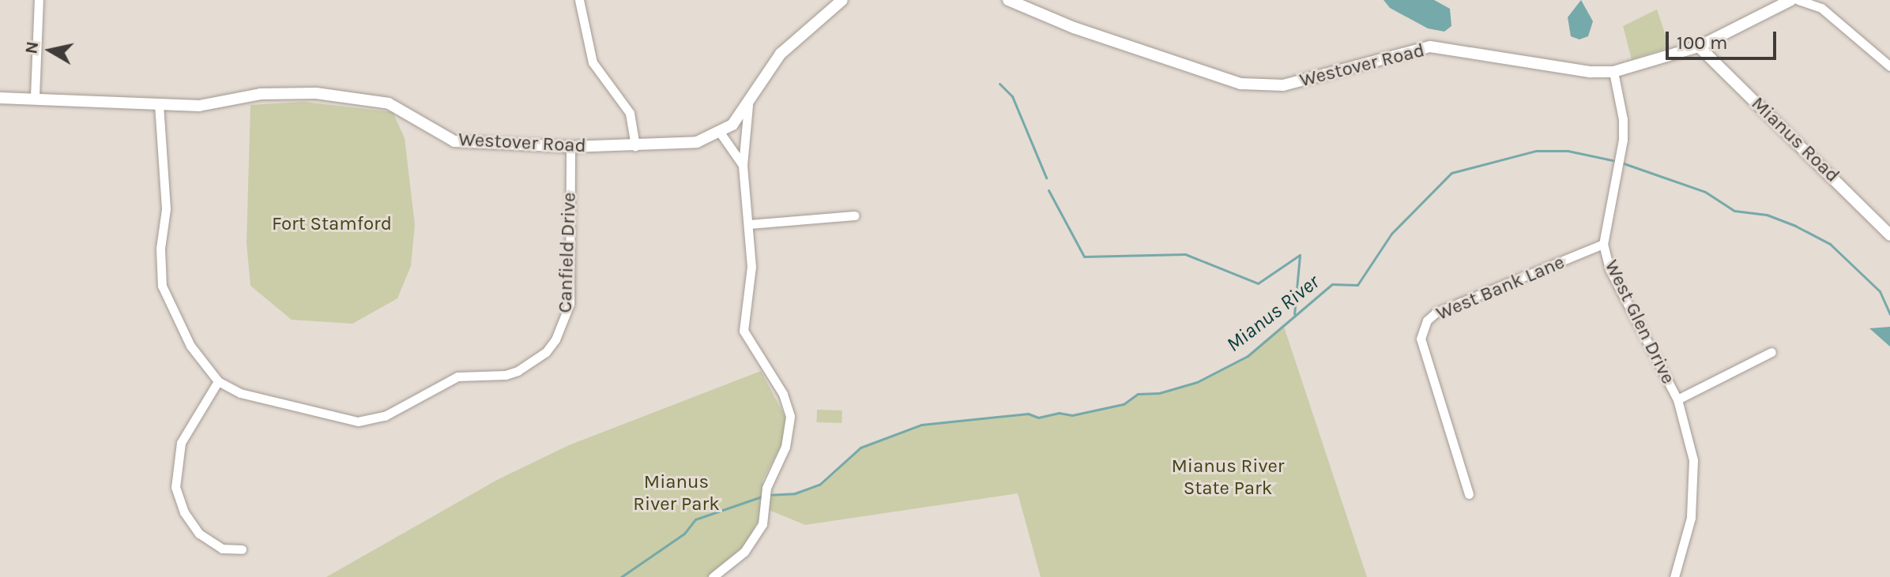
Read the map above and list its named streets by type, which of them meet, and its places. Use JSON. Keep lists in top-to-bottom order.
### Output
{
  "streets": {
    "street": [
      "Westover Road",
      "Mianus Road",
      "Canfield Drive",
      "West Bank Lane",
      "West Glen Drive"
    ]
  },
  "crossings": [
    ["Westover Road", "Mianus Road"],
    ["Westover Road", "Canfield Drive"],
    ["Westover Road", "West Glen Drive"],
    ["West Bank Lane", "West Glen Drive"]
  ],
  "water": ["Mianus River"],
  "parks": ["Fort Stamford", "Mianus River State Park", "Mianus River Park"],
  "scale_bar": "100 m",
  "north": "left"
}
